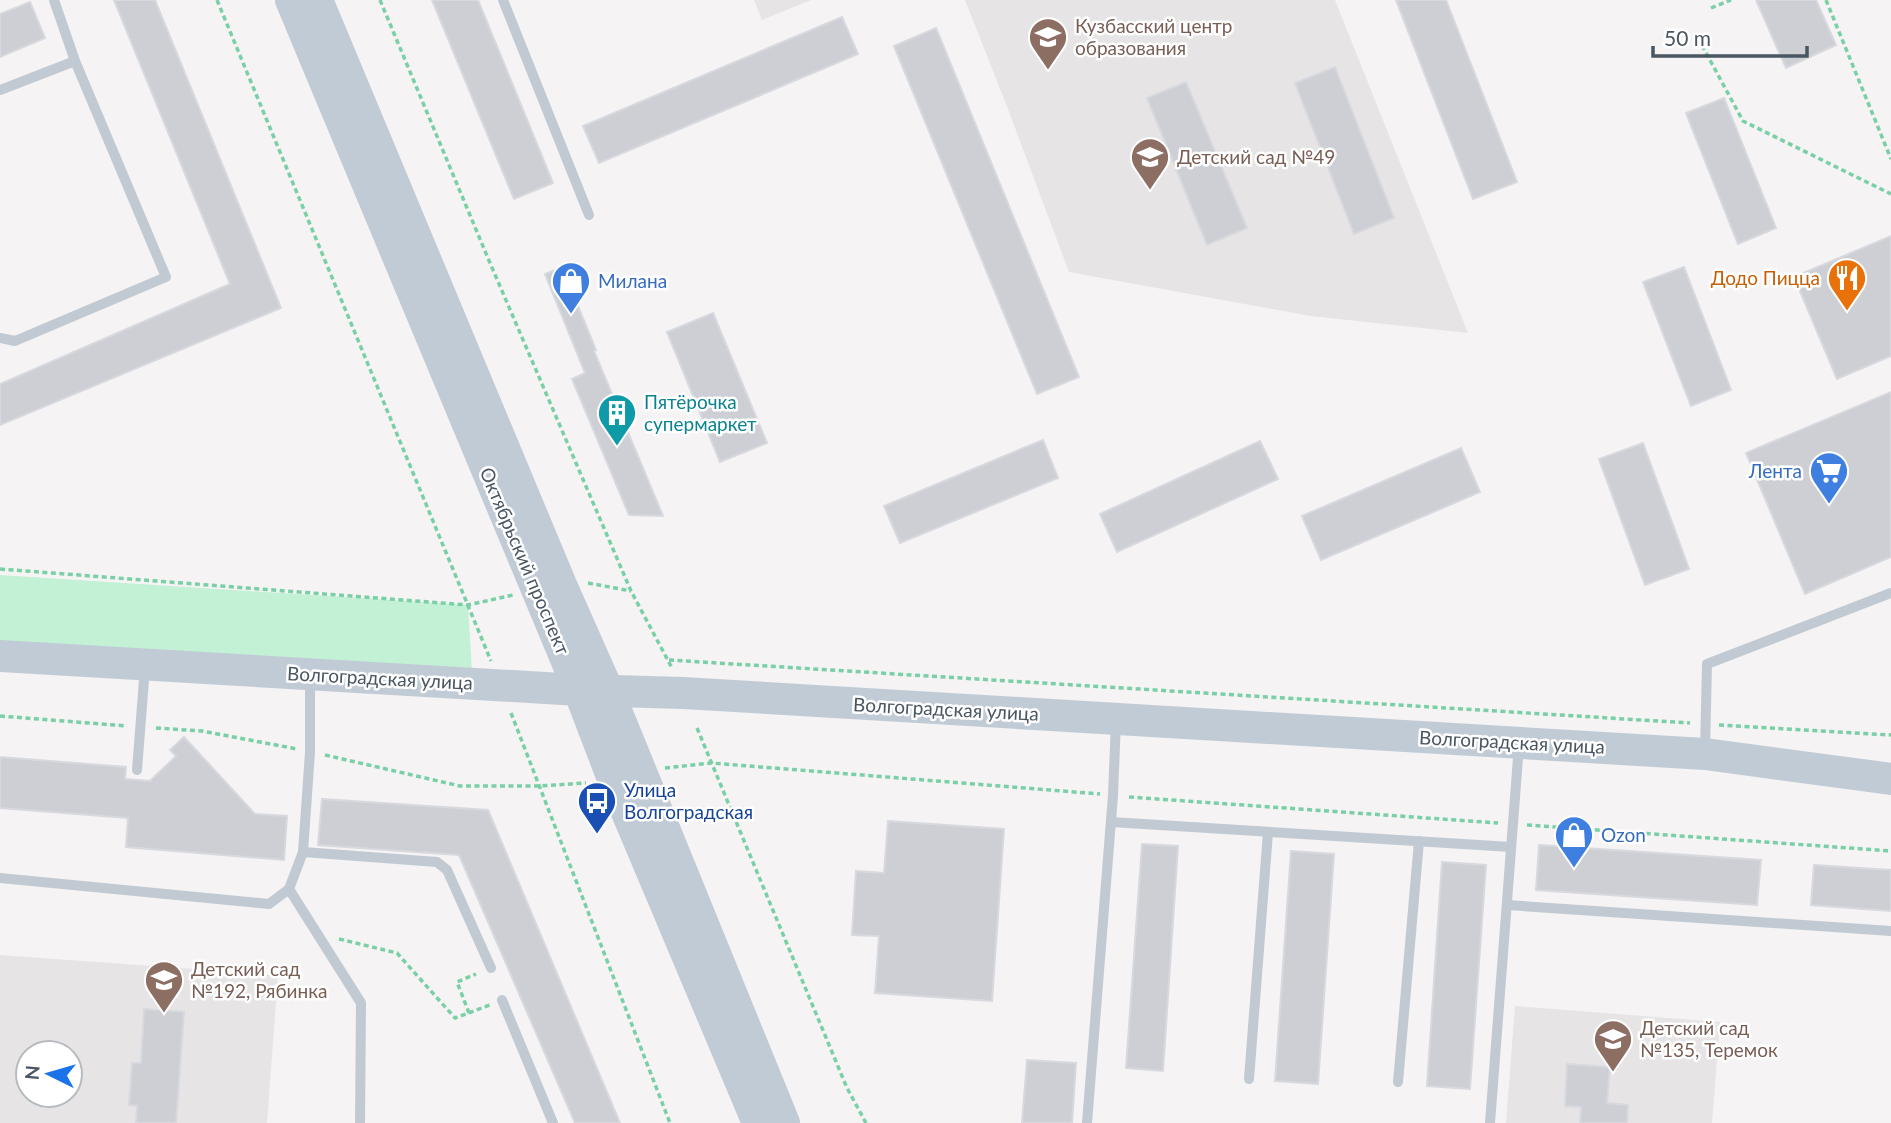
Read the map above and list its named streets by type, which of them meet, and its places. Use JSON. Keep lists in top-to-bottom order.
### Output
{
  "streets": {
    "main road": ["Октябрьский проспект", "Волгоградская улица"]
  },
  "crossings": [
    ["Октябрьский проспект", "Волгоградская улица"]
  ],
  "places": {
    "school or university": [
      "Кузбасский центр образования",
      "Детский сад №49",
      "Детский сад №192, Рябинка",
      "Детский сад №135, Теремок"
    ],
    "restaurant": ["Додо Пицца"],
    "shop": ["Милана", "Ozon"],
    "building": ["Пятёрочка супермаркет"],
    "supermarket": ["Лента"],
    "bus stop": ["Улица Волгоградская"]
  },
  "scale_bar": "50 m",
  "north": "left"
}
